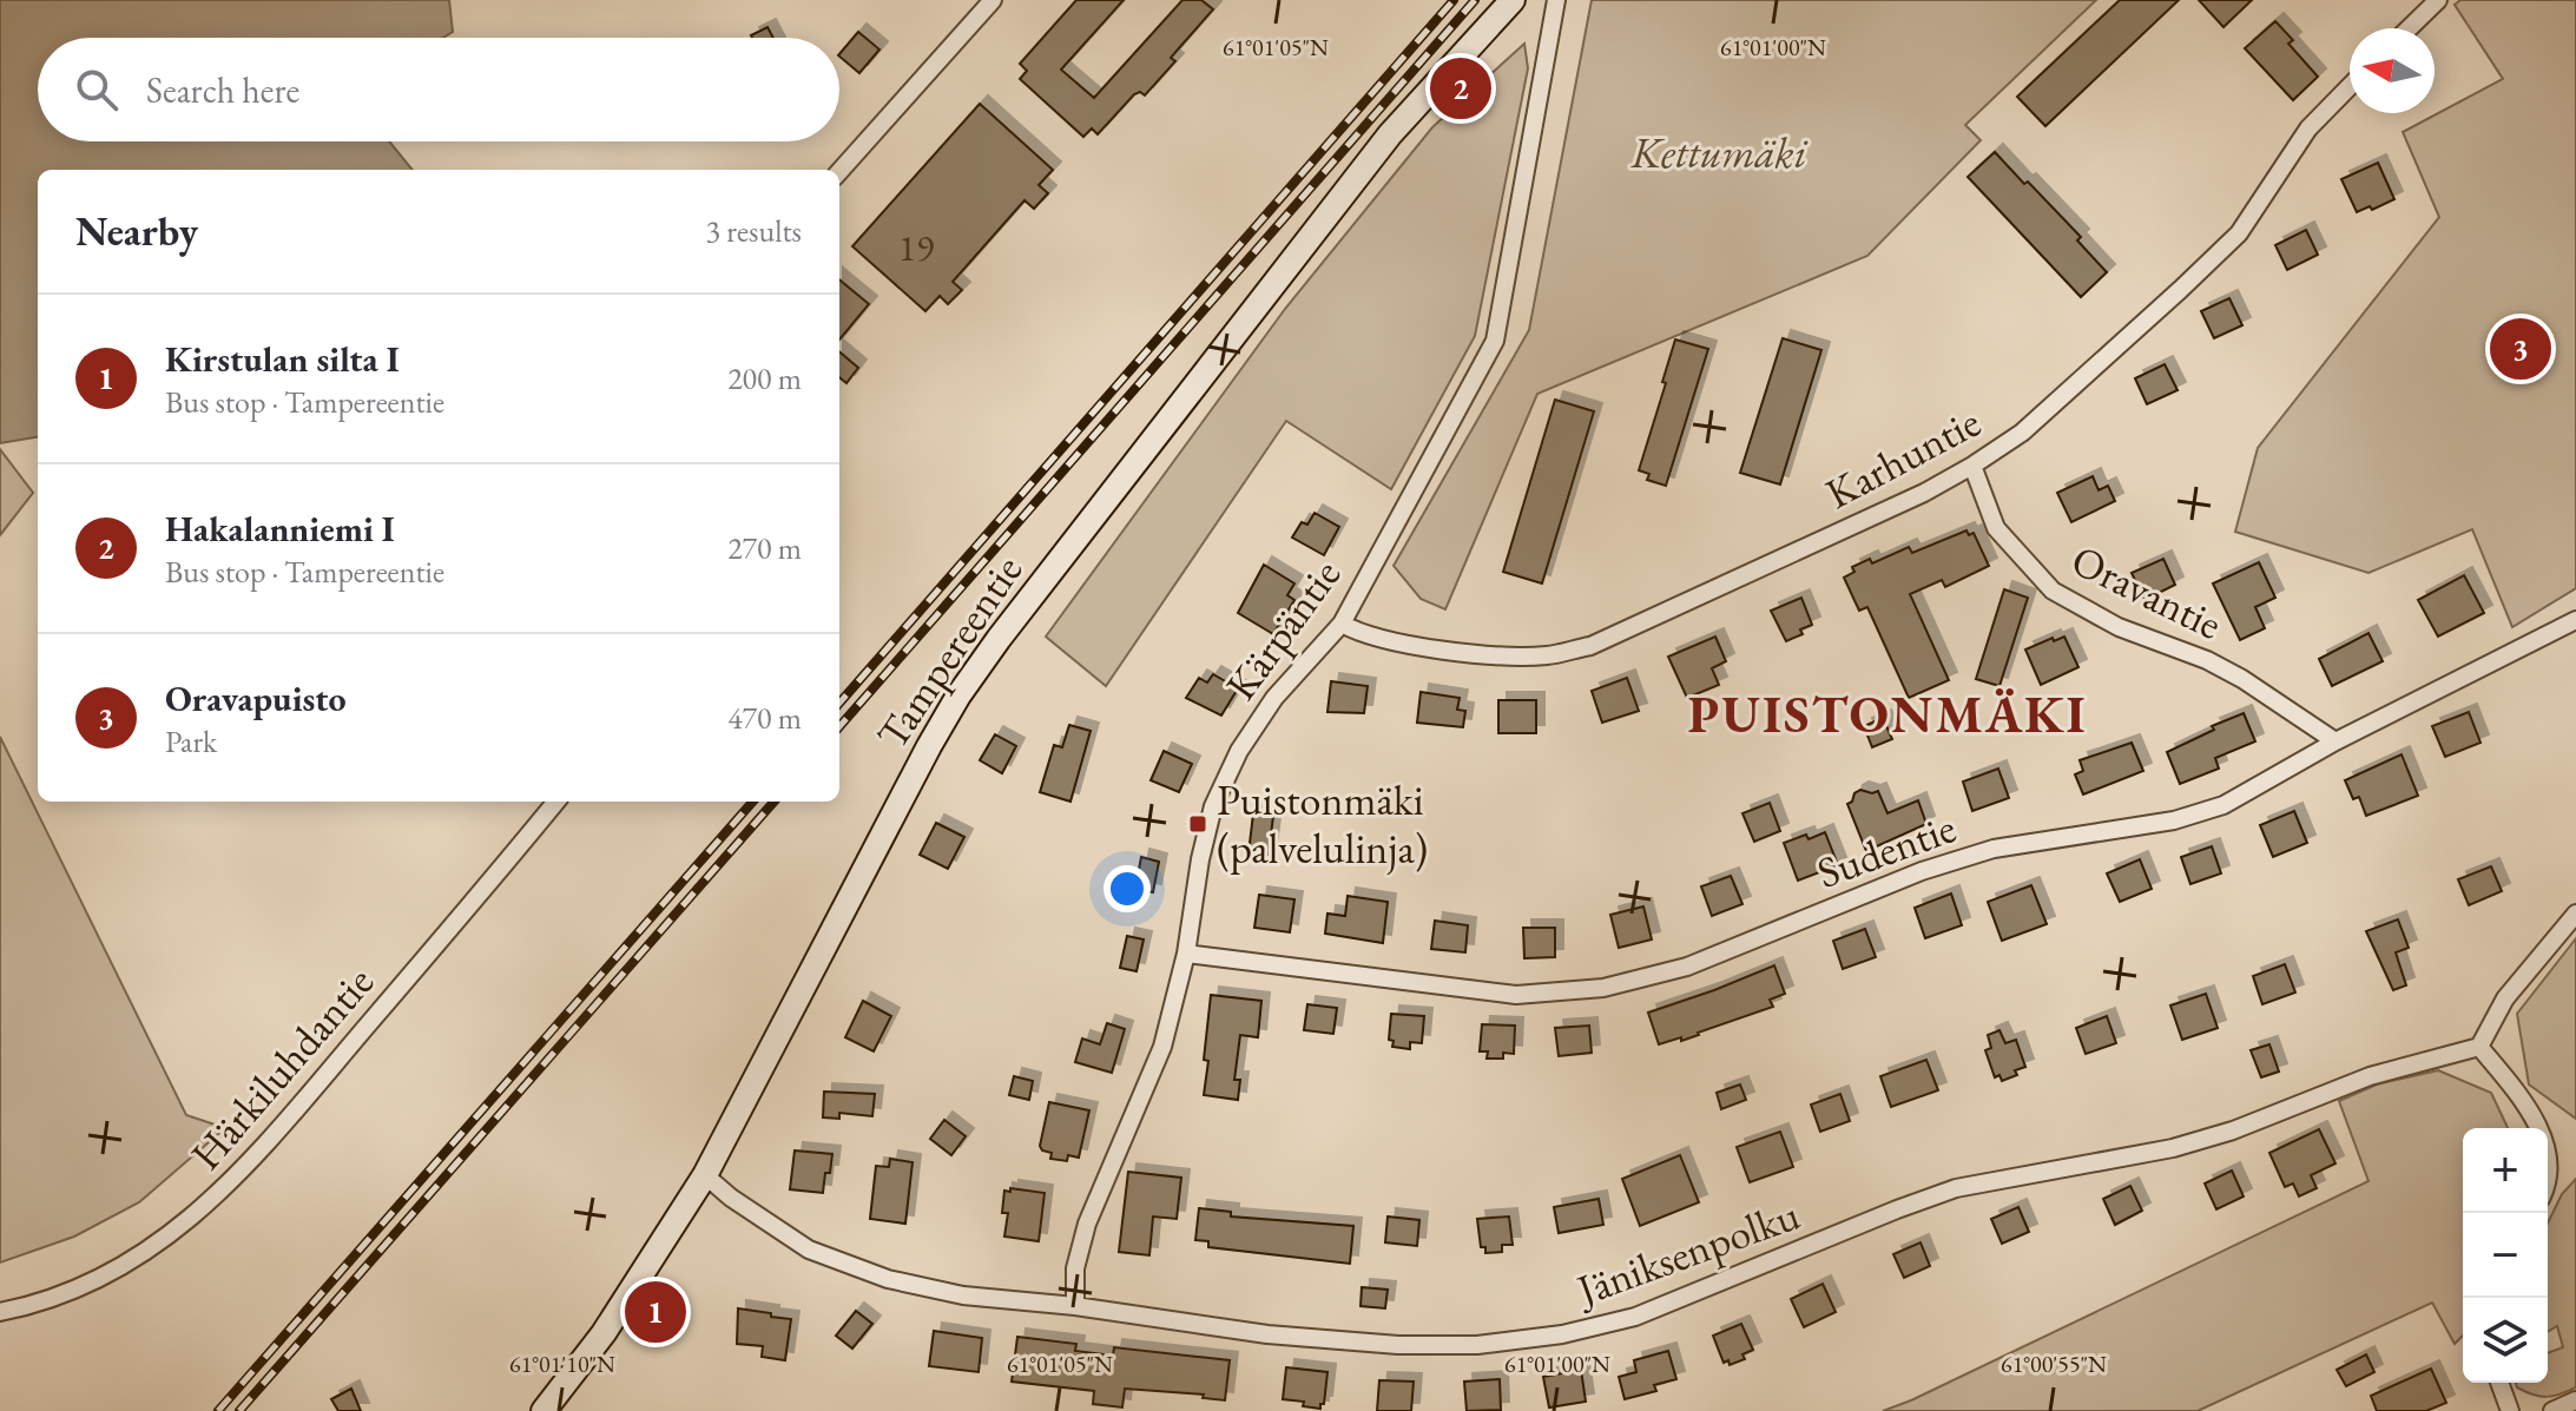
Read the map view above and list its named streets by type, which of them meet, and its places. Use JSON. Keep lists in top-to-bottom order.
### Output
{
  "streets": {
    "main road": ["Tampereentie"],
    "street": [
      "Karhuntie",
      "Oravantie",
      "Kärpäntie",
      "Sudentie",
      "Härkiluhdantie",
      "Jäniksenpolku"
    ]
  },
  "crossings": [
    ["Karhuntie", "Oravantie"],
    ["Karhuntie", "Kärpäntie"],
    ["Oravantie", "Sudentie"],
    ["Kärpäntie", "Sudentie"],
    ["Kärpäntie", "Jäniksenpolku"],
    ["Tampereentie", "Jäniksenpolku"]
  ],
  "districts": ["PUISTONMÄKI"],
  "parks": ["Kettumäki"],
  "places": {
    "transit": ["Puistonmäki (palvelulinja)"]
  },
  "house_numbers": ["19"],
  "north": "left",
  "page": {
    "search": "Search here",
    "pins": ["2", "3", "1"],
    "heading": ["Nearby", "3 results"],
    "list": [
      {
        "mark": "1",
        "name": "Kirstulan silta I",
        "note": "Bus stop · Tampereentie",
        "value": "200 m"
      },
      {
        "mark": "2",
        "name": "Hakalanniemi I",
        "note": "Bus stop · Tampereentie",
        "value": "270 m"
      },
      {
        "mark": "3",
        "name": "Oravapuisto",
        "note": "Park",
        "value": "470 m"
      }
    ],
    "map_buttons": ["+", "−"]
  },
  "coordinates": [
    "61°01'05\"N",
    "61°01'00\"N",
    "61°01'10\"N",
    "61°00'55\"N"
  ]
}
